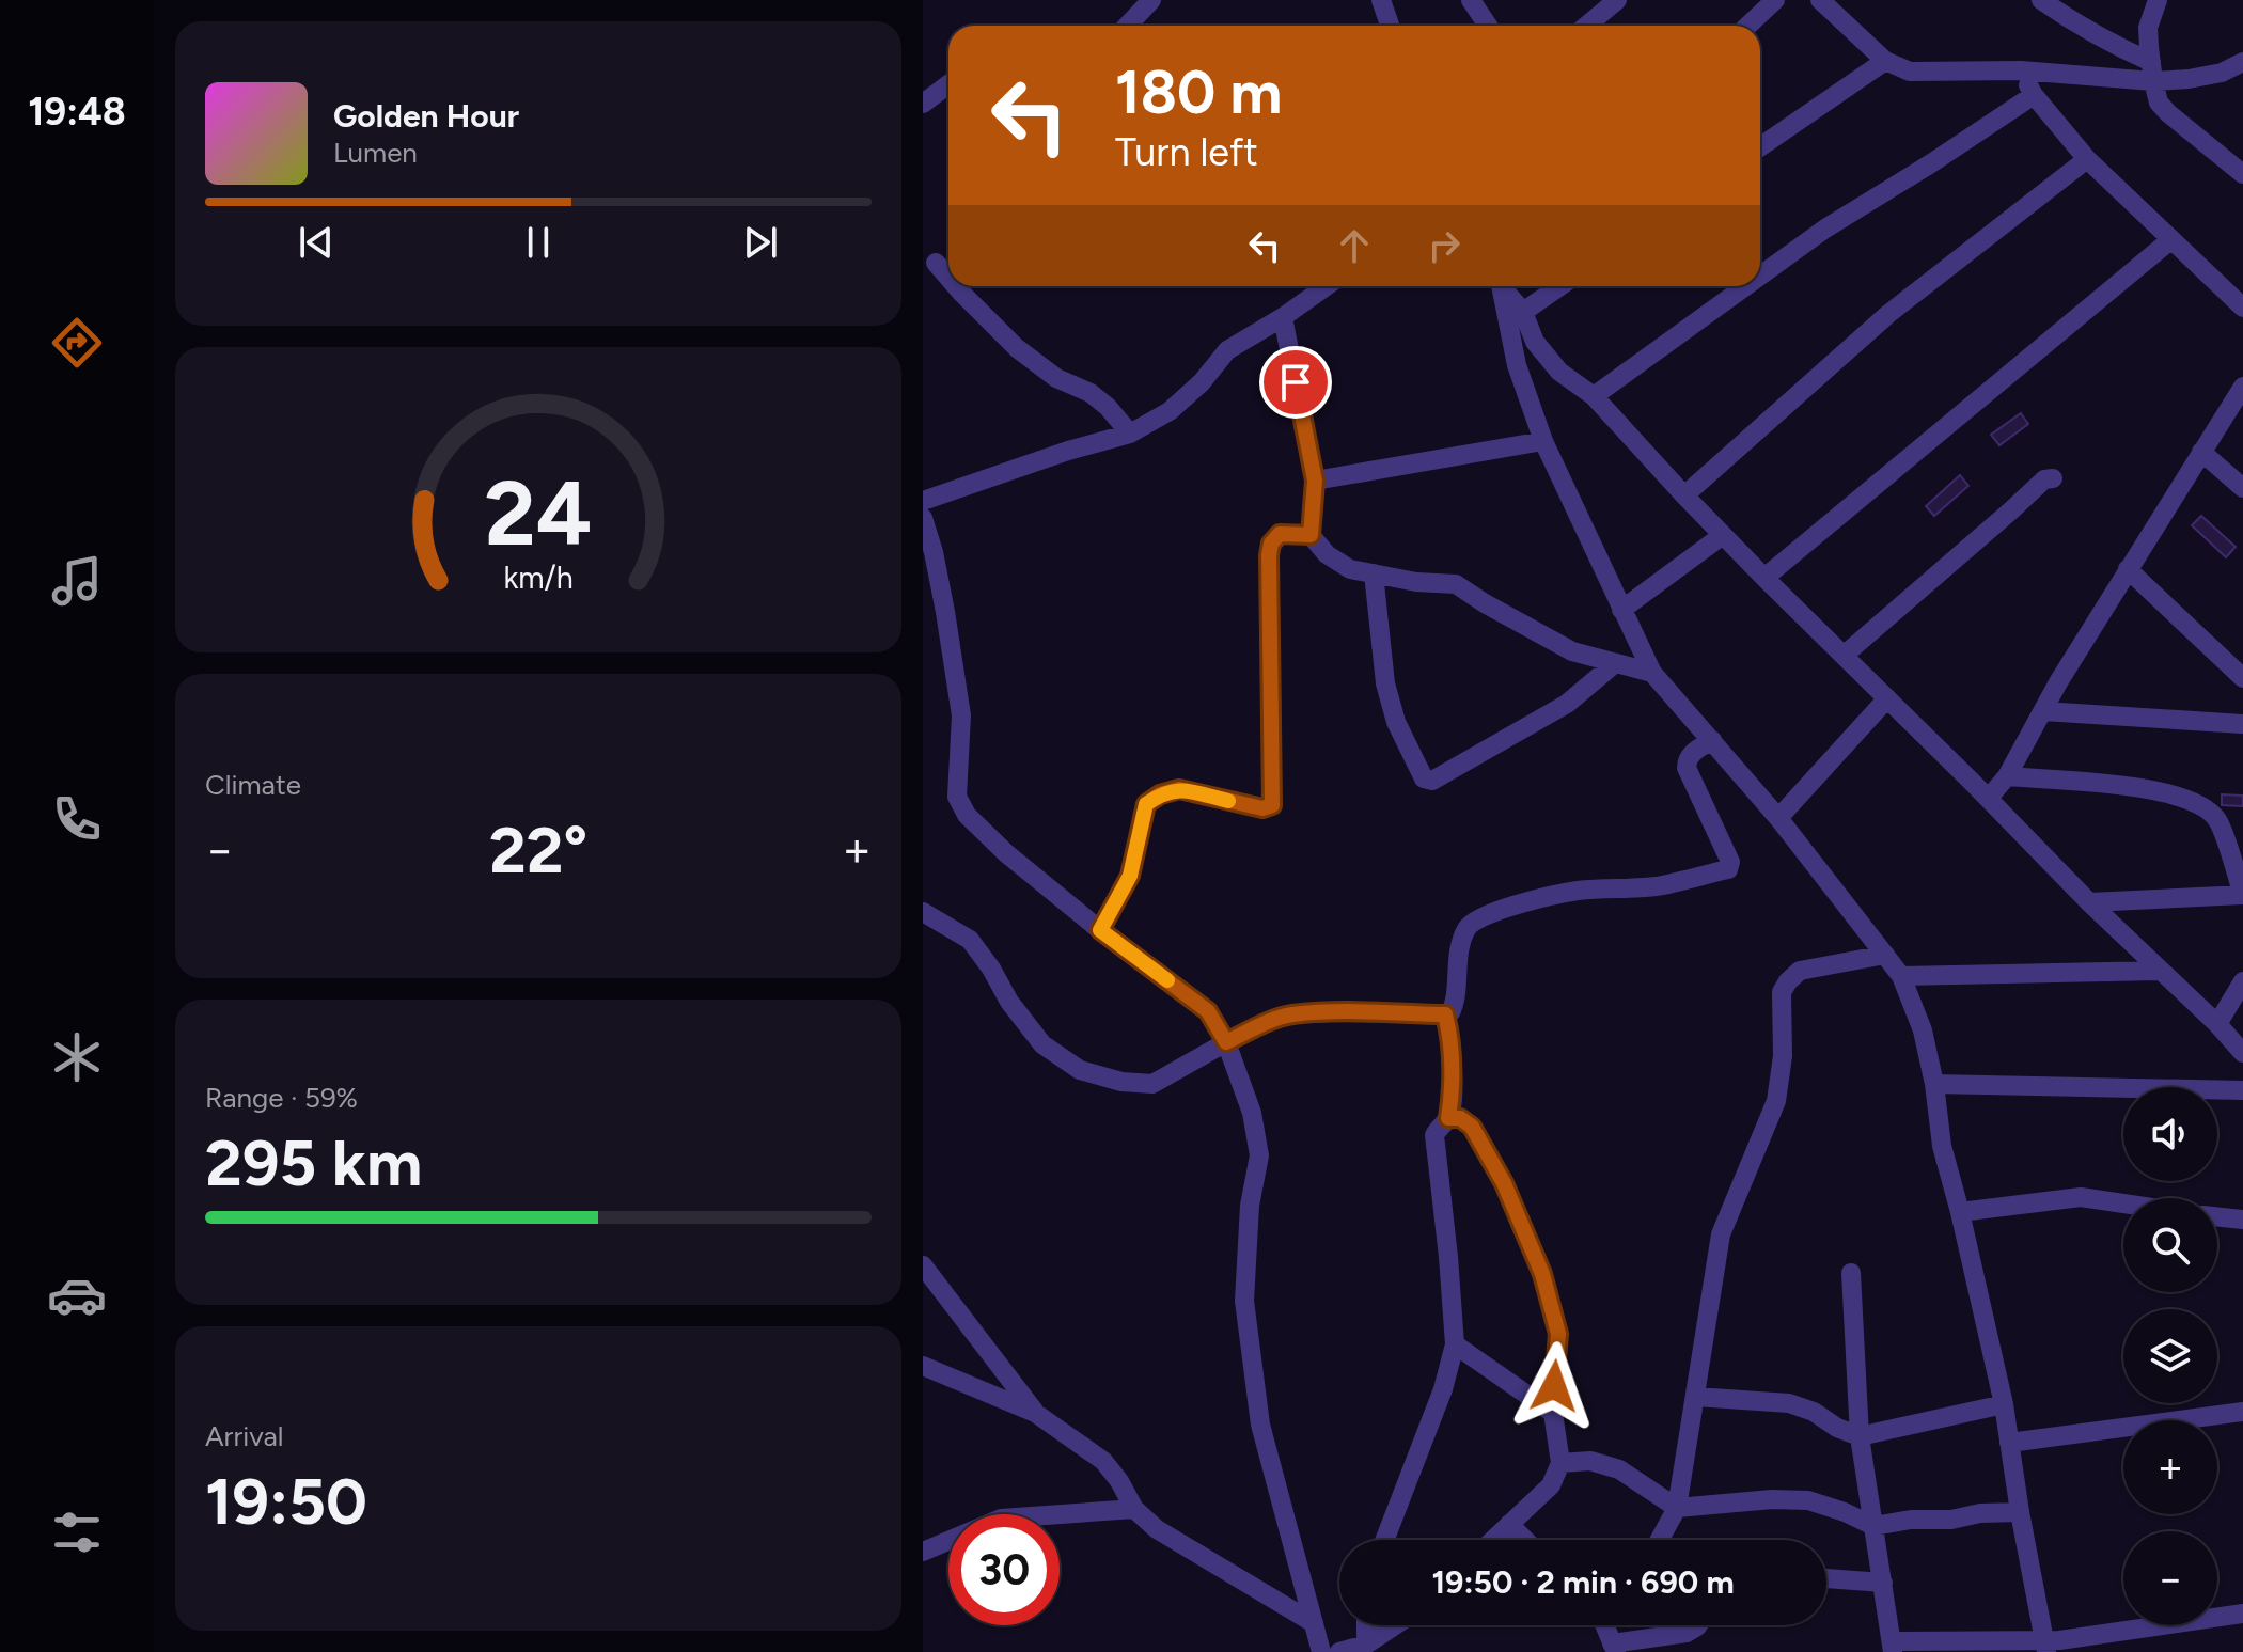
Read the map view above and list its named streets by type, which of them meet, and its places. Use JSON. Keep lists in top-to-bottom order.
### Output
{
  "page": {
    "tabs": "19:48",
    "turn": ["180 m", "Turn left"],
    "song": ["Golden Hour", "Lumen"],
    "tile": [
      "Climate",
      ["Range · 59%", "295 km"],
      ["Arrival", "19:50"]
    ],
    "heat": ["−", "22°", "+"],
    "map_buttons": ["+", "−"],
    "limit": "30",
    "trip": "19:50 · 2 min · 690 m",
    "gauge": ["24", "km/h"]
  }
}
